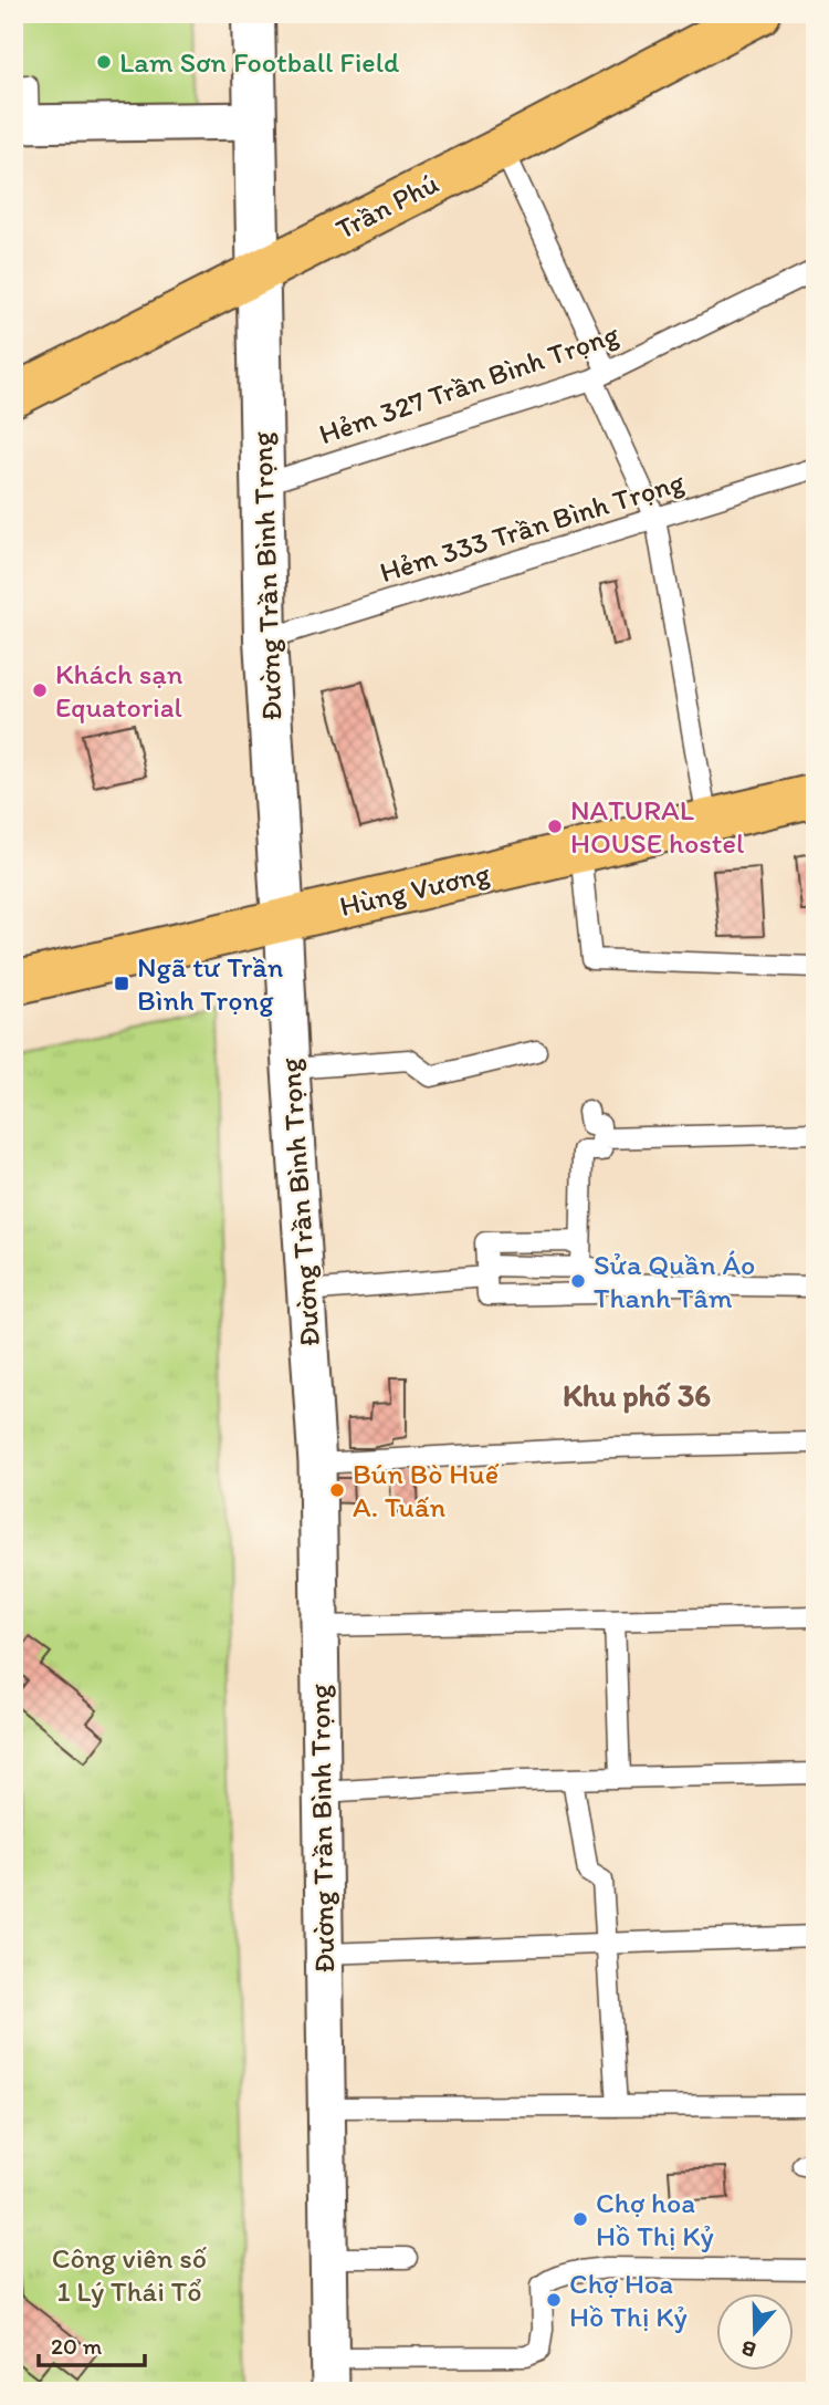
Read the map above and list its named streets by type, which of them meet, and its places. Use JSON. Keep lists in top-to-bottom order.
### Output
{
  "streets": {
    "main road": ["Trần Phú", "Hùng Vương"],
    "street": ["Đường Trần Bình Trọng"],
    "lane": ["Hẻm 327 Trần Bình Trọng", "Hẻm 333 Trần Bình Trọng"]
  },
  "crossings": [
    ["Trần Phú", "Đường Trần Bình Trọng"],
    ["Hẻm 327 Trần Bình Trọng", "Đường Trần Bình Trọng"],
    ["Hẻm 333 Trần Bình Trọng", "Đường Trần Bình Trọng"],
    ["Đường Trần Bình Trọng", "Hùng Vương"]
  ],
  "districts": ["Khu phố 36"],
  "parks": ["Công viên số 1 Lý Thái Tổ"],
  "places": {
    "other": [
      "Lam Sơn Football Field",
      "Khách sạn Equatorial",
      "NATURAL HOUSE hostel",
      "Sửa Quần Áo Thanh Tâm",
      "Bún Bò Huế A. Tuấn",
      "Chợ hoa Hồ Thị Kỷ",
      "Chợ Hoa Hồ Thị Kỷ"
    ],
    "transit": ["Ngã tư Trần Bình Trọng"]
  },
  "scale_bar": "20 m",
  "north": "bottom"
}
